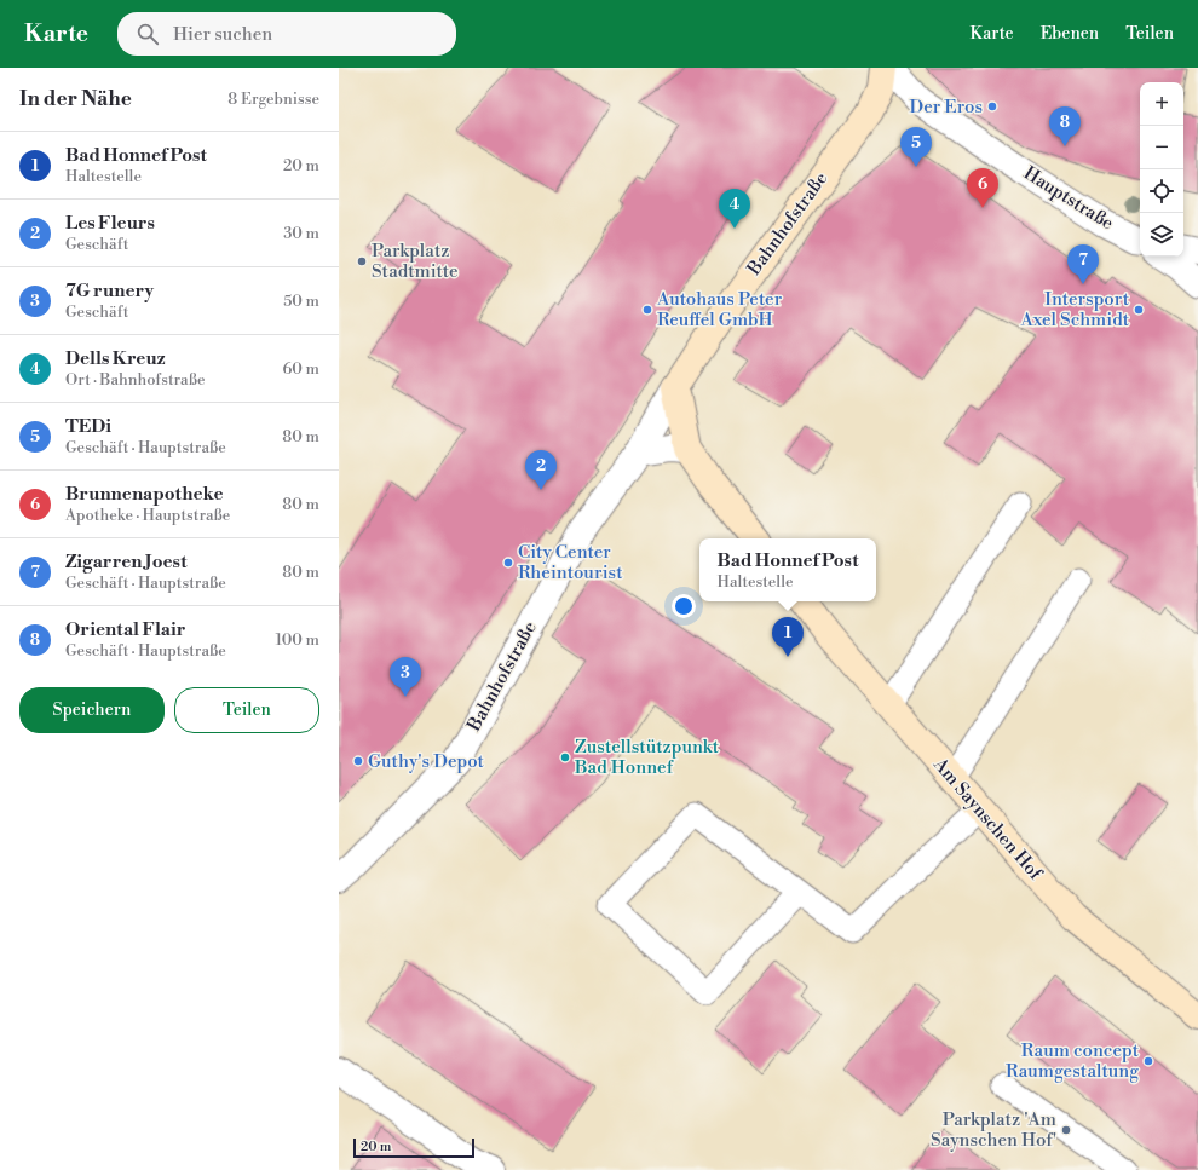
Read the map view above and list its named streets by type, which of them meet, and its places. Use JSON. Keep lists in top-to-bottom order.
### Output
{
  "streets": {
    "main road": ["Bahnhofstraße", "Am Saynschen Hof"],
    "street": ["Hauptstraße"]
  },
  "places": [
    "Der Eros",
    "Parkplatz Stadtmitte",
    "Autohaus Peter Reuffel GmbH",
    "Intersport Axel Schmidt",
    "City Center Rheintourist",
    "Zustellstützpunkt Bad Honnef",
    "Guthy's Depot",
    "Raum concept Raumgestaltung",
    "Parkplatz 'Am Saynschen Hof'"
  ],
  "scale_bar": "20 m",
  "page": {
    "header": "Karte",
    "search": "Hier suchen",
    "nav": ["Karte", "Ebenen", "Teilen"],
    "heading": ["In der Nähe", "8 Ergebnisse"],
    "map_buttons": ["+", "−"],
    "pins": [
      "8",
      "5",
      "6",
      "4",
      "7",
      "2",
      "1",
      "3"
    ],
    "list": [
      {
        "mark": "1",
        "name": "Bad Honnef Post",
        "note": "Haltestelle",
        "value": "20 m"
      },
      {
        "mark": "2",
        "name": "Les Fleurs",
        "note": "Geschäft",
        "value": "30 m"
      },
      {
        "mark": "3",
        "name": "7G runery",
        "note": "Geschäft",
        "value": "50 m"
      },
      {
        "mark": "4",
        "name": "Dells Kreuz",
        "note": "Ort · Bahnhofstraße",
        "value": "60 m"
      },
      {
        "mark": "5",
        "name": "TEDi",
        "note": "Geschäft · Hauptstraße",
        "value": "80 m"
      },
      {
        "mark": "6",
        "name": "Brunnenapotheke",
        "note": "Apotheke · Hauptstraße",
        "value": "80 m"
      },
      {
        "mark": "7",
        "name": "Zigarren Joest",
        "note": "Geschäft · Hauptstraße",
        "value": "80 m"
      },
      {
        "mark": "8",
        "name": "Oriental Flair",
        "note": "Geschäft · Hauptstraße",
        "value": "100 m"
      }
    ],
    "popup": ["Bad Honnef Post", "Haltestelle"],
    "buttons": ["Speichern", "Teilen"],
    "scale": "20 m"
  }
}
